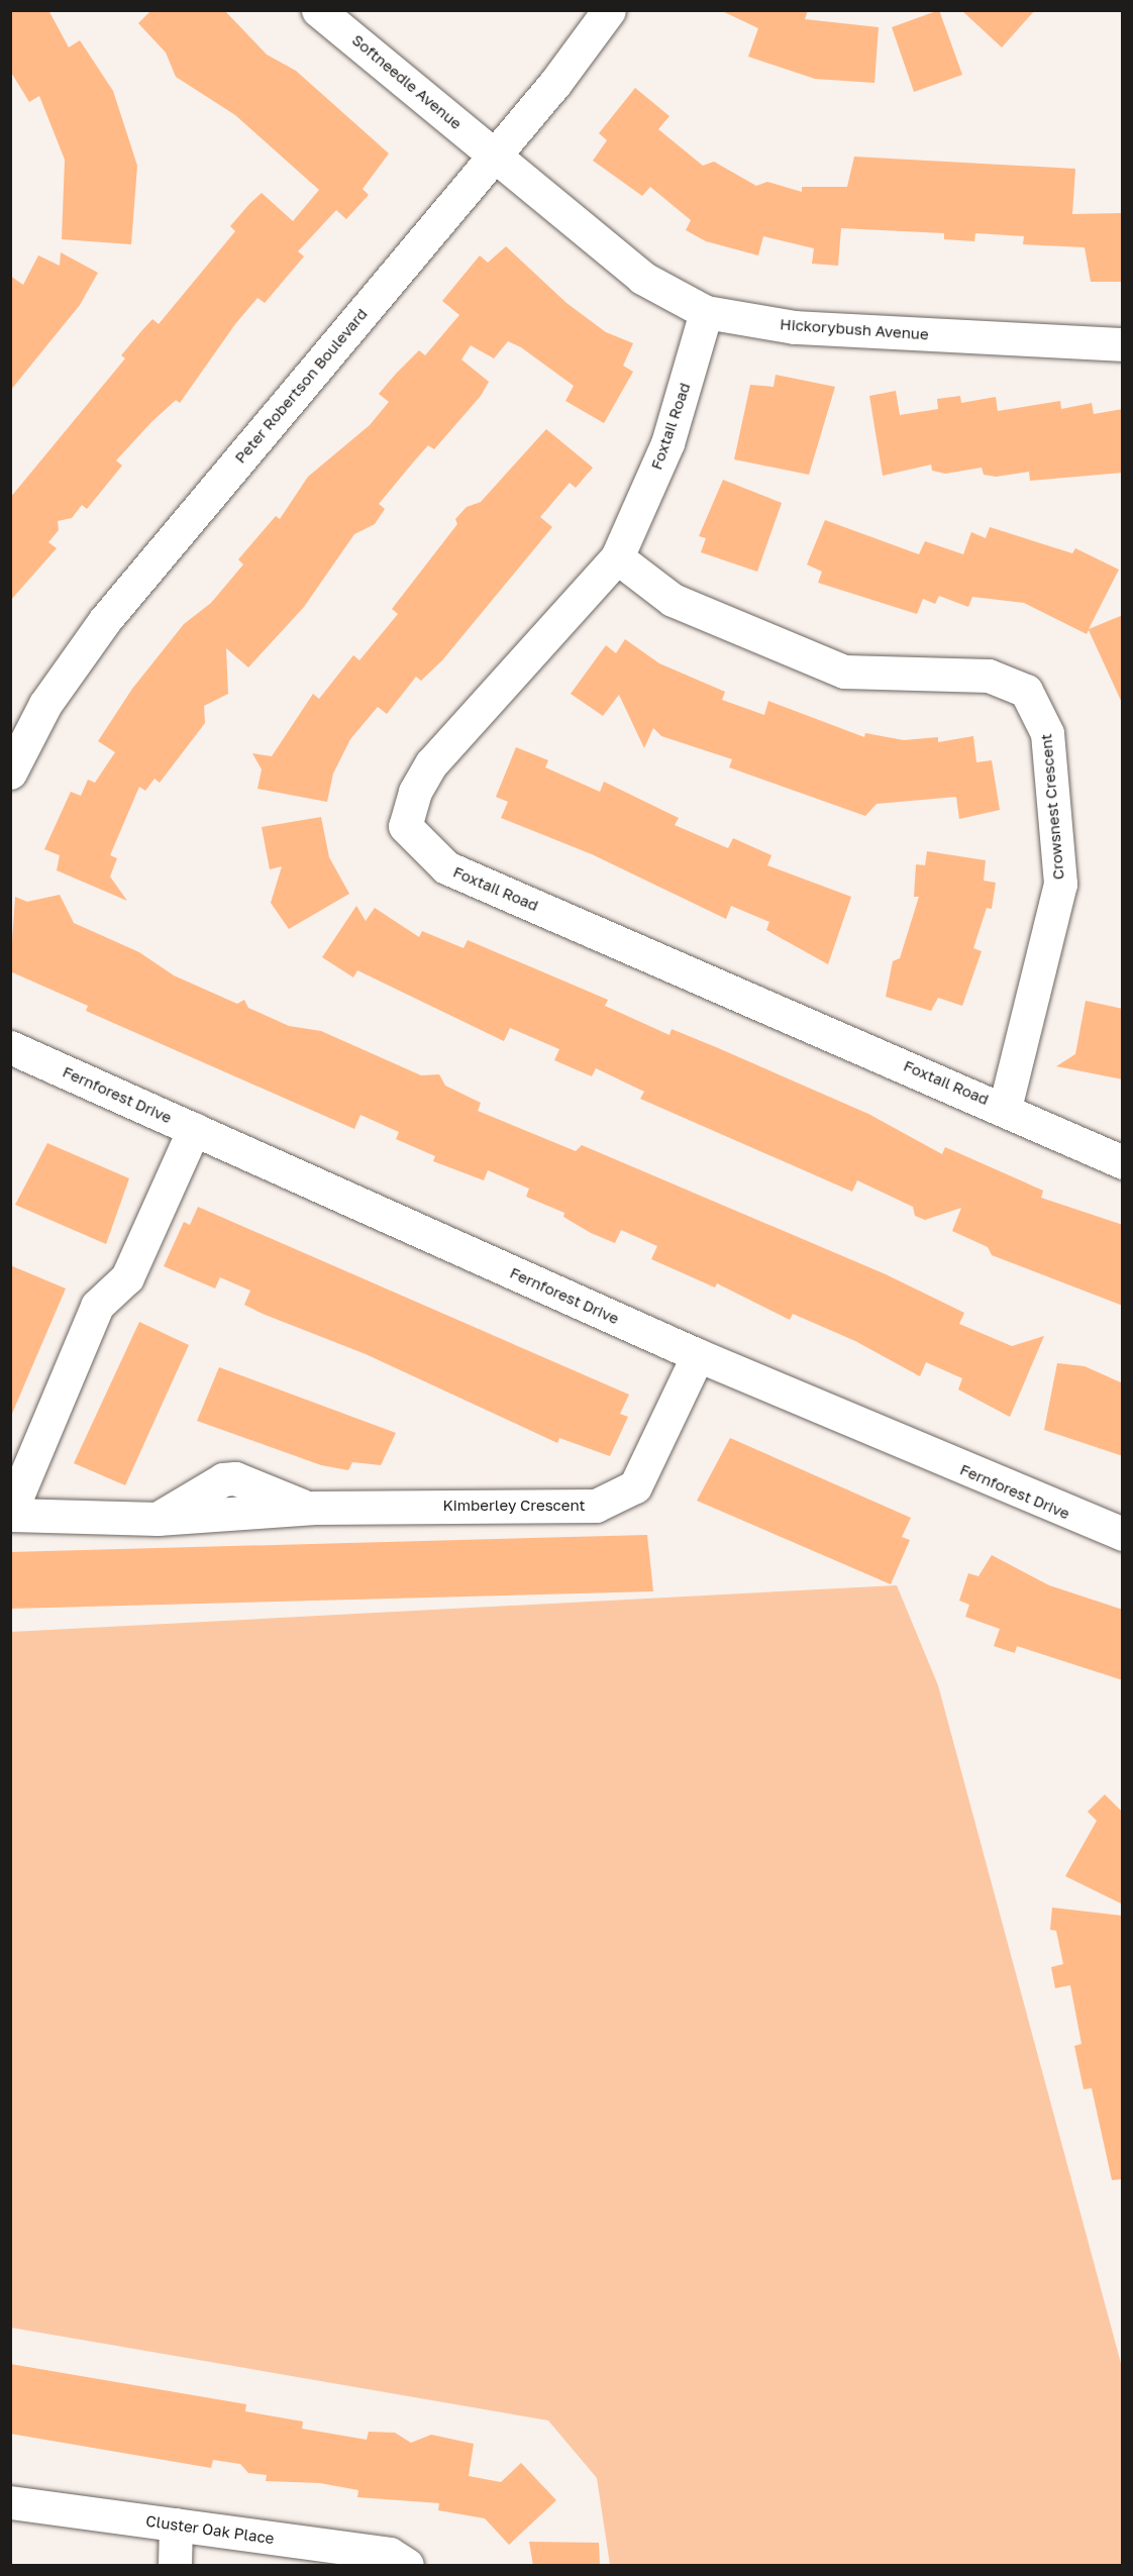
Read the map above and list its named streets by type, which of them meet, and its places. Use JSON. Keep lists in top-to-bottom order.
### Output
{
  "streets": {
    "street": [
      "Softneedle Avenue",
      "Hickorybush Avenue",
      "Peter Robertson Boulevard",
      "Foxtail Road",
      "Crowsnest Crescent",
      "Fernforest Drive",
      "Kimberley Crescent",
      "Cluster Oak Place"
    ]
  },
  "crossings": [
    ["Softneedle Avenue", "Hickorybush Avenue"],
    ["Softneedle Avenue", "Peter Robertson Boulevard"],
    ["Hickorybush Avenue", "Peter Robertson Boulevard"],
    ["Hickorybush Avenue", "Foxtail Road"],
    ["Foxtail Road", "Crowsnest Crescent"],
    ["Fernforest Drive", "Kimberley Crescent"]
  ]
}
